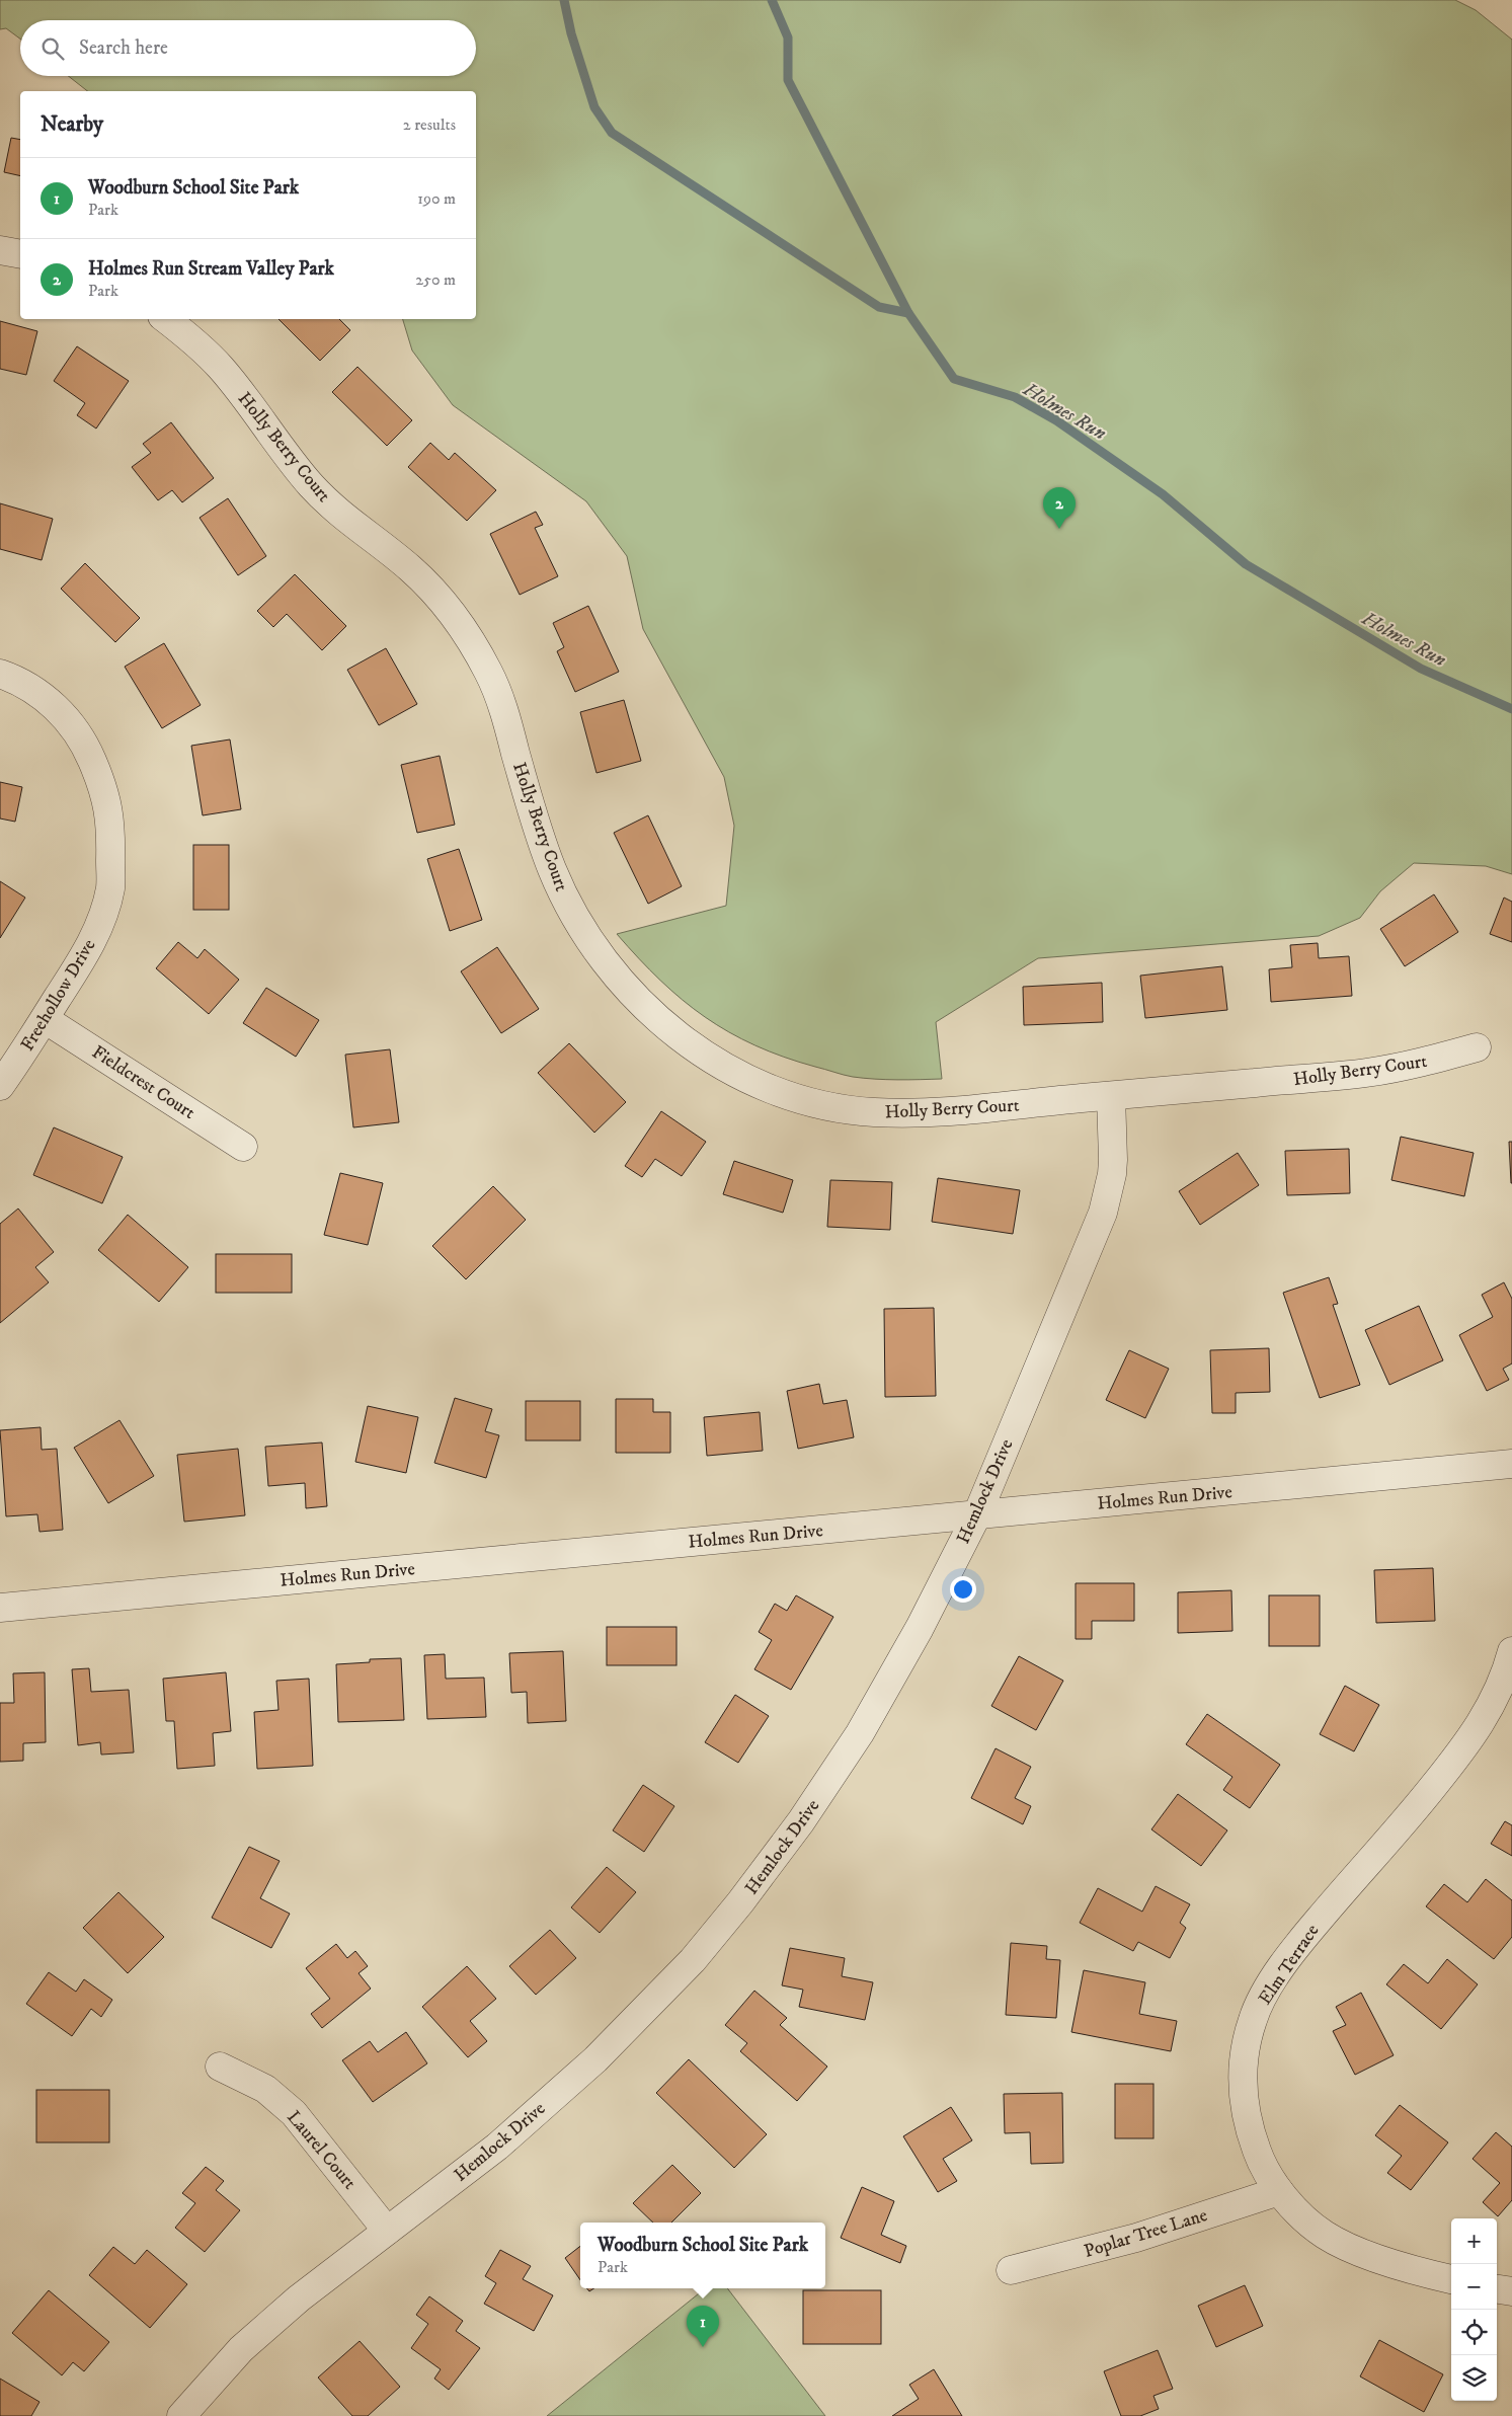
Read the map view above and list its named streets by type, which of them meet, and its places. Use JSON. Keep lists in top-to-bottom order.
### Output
{
  "streets": {
    "street": [
      "Holly Berry Court",
      "Freehollow Drive",
      "Fieldcrest Court",
      "Hemlock Drive",
      "Holmes Run Drive",
      "Elm Terrace",
      "Laurel Court",
      "Poplar Tree Lane"
    ]
  },
  "crossings": [
    ["Holly Berry Court", "Hemlock Drive"],
    ["Freehollow Drive", "Fieldcrest Court"],
    ["Hemlock Drive", "Holmes Run Drive"],
    ["Hemlock Drive", "Laurel Court"],
    ["Elm Terrace", "Poplar Tree Lane"]
  ],
  "water": ["Holmes Run"],
  "page": {
    "search": "Search here",
    "heading": ["Nearby", "2 results"],
    "list": [
      {
        "mark": "1",
        "name": "Woodburn School Site Park",
        "note": "Park",
        "value": "190 m"
      },
      {
        "mark": "2",
        "name": "Holmes Run Stream Valley Park",
        "note": "Park",
        "value": "250 m"
      }
    ],
    "pins": ["2", "1"],
    "map_buttons": ["+", "−"],
    "popup": ["Woodburn School Site Park", "Park"]
  }
}
